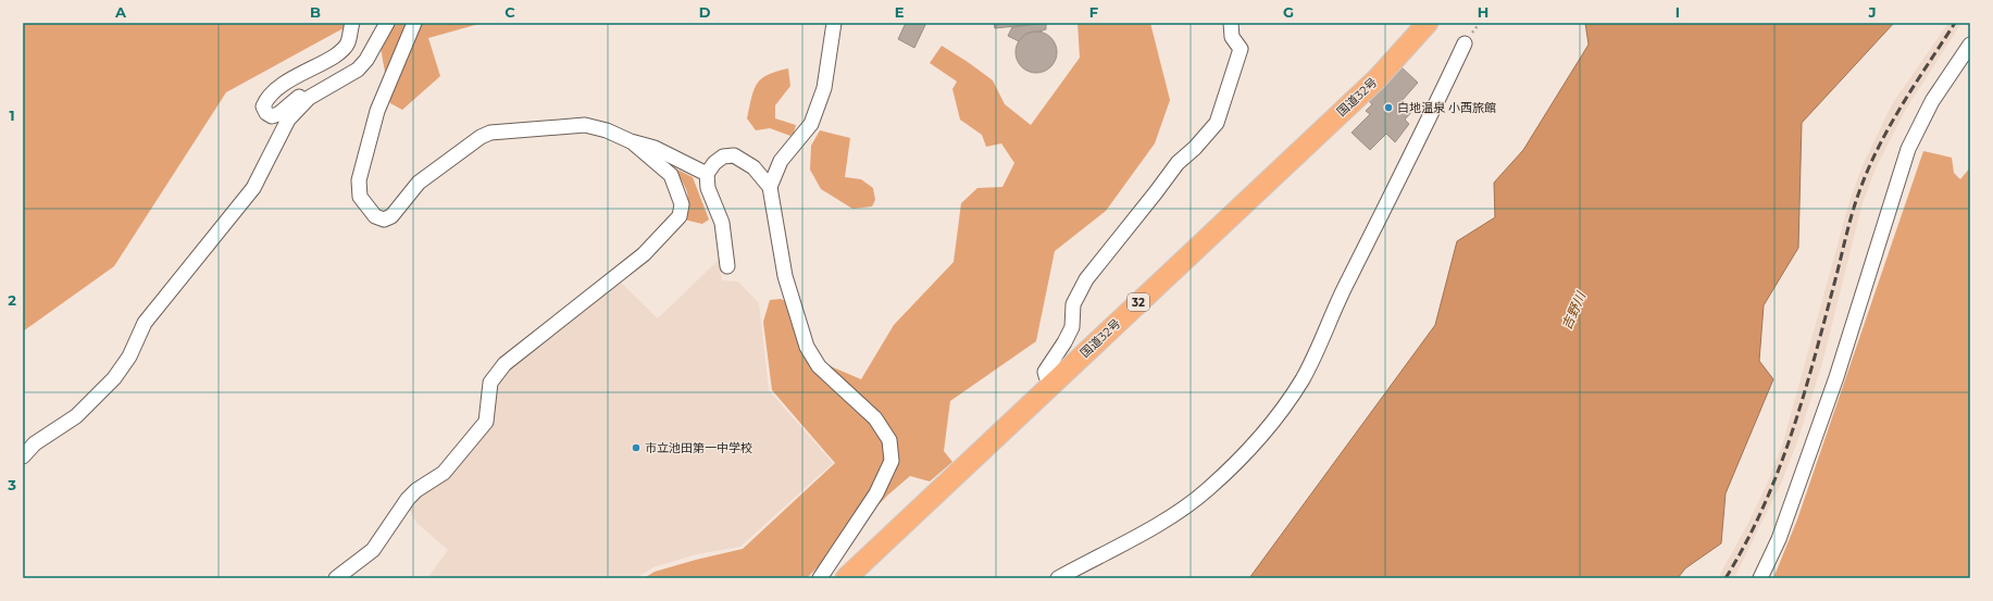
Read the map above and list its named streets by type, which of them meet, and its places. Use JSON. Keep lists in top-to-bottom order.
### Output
{
  "streets": {
    "highway": ["国道32号", "32"]
  },
  "water": ["吉野川"],
  "places": ["白地温泉 小西旅館", "市立池田第一中学校"],
  "grid": {
    "columns": [
      "A",
      "B",
      "C",
      "D",
      "E",
      "F",
      "G",
      "H",
      "I",
      "J"
    ],
    "rows": ["1", "2", "3"]
  }
}
